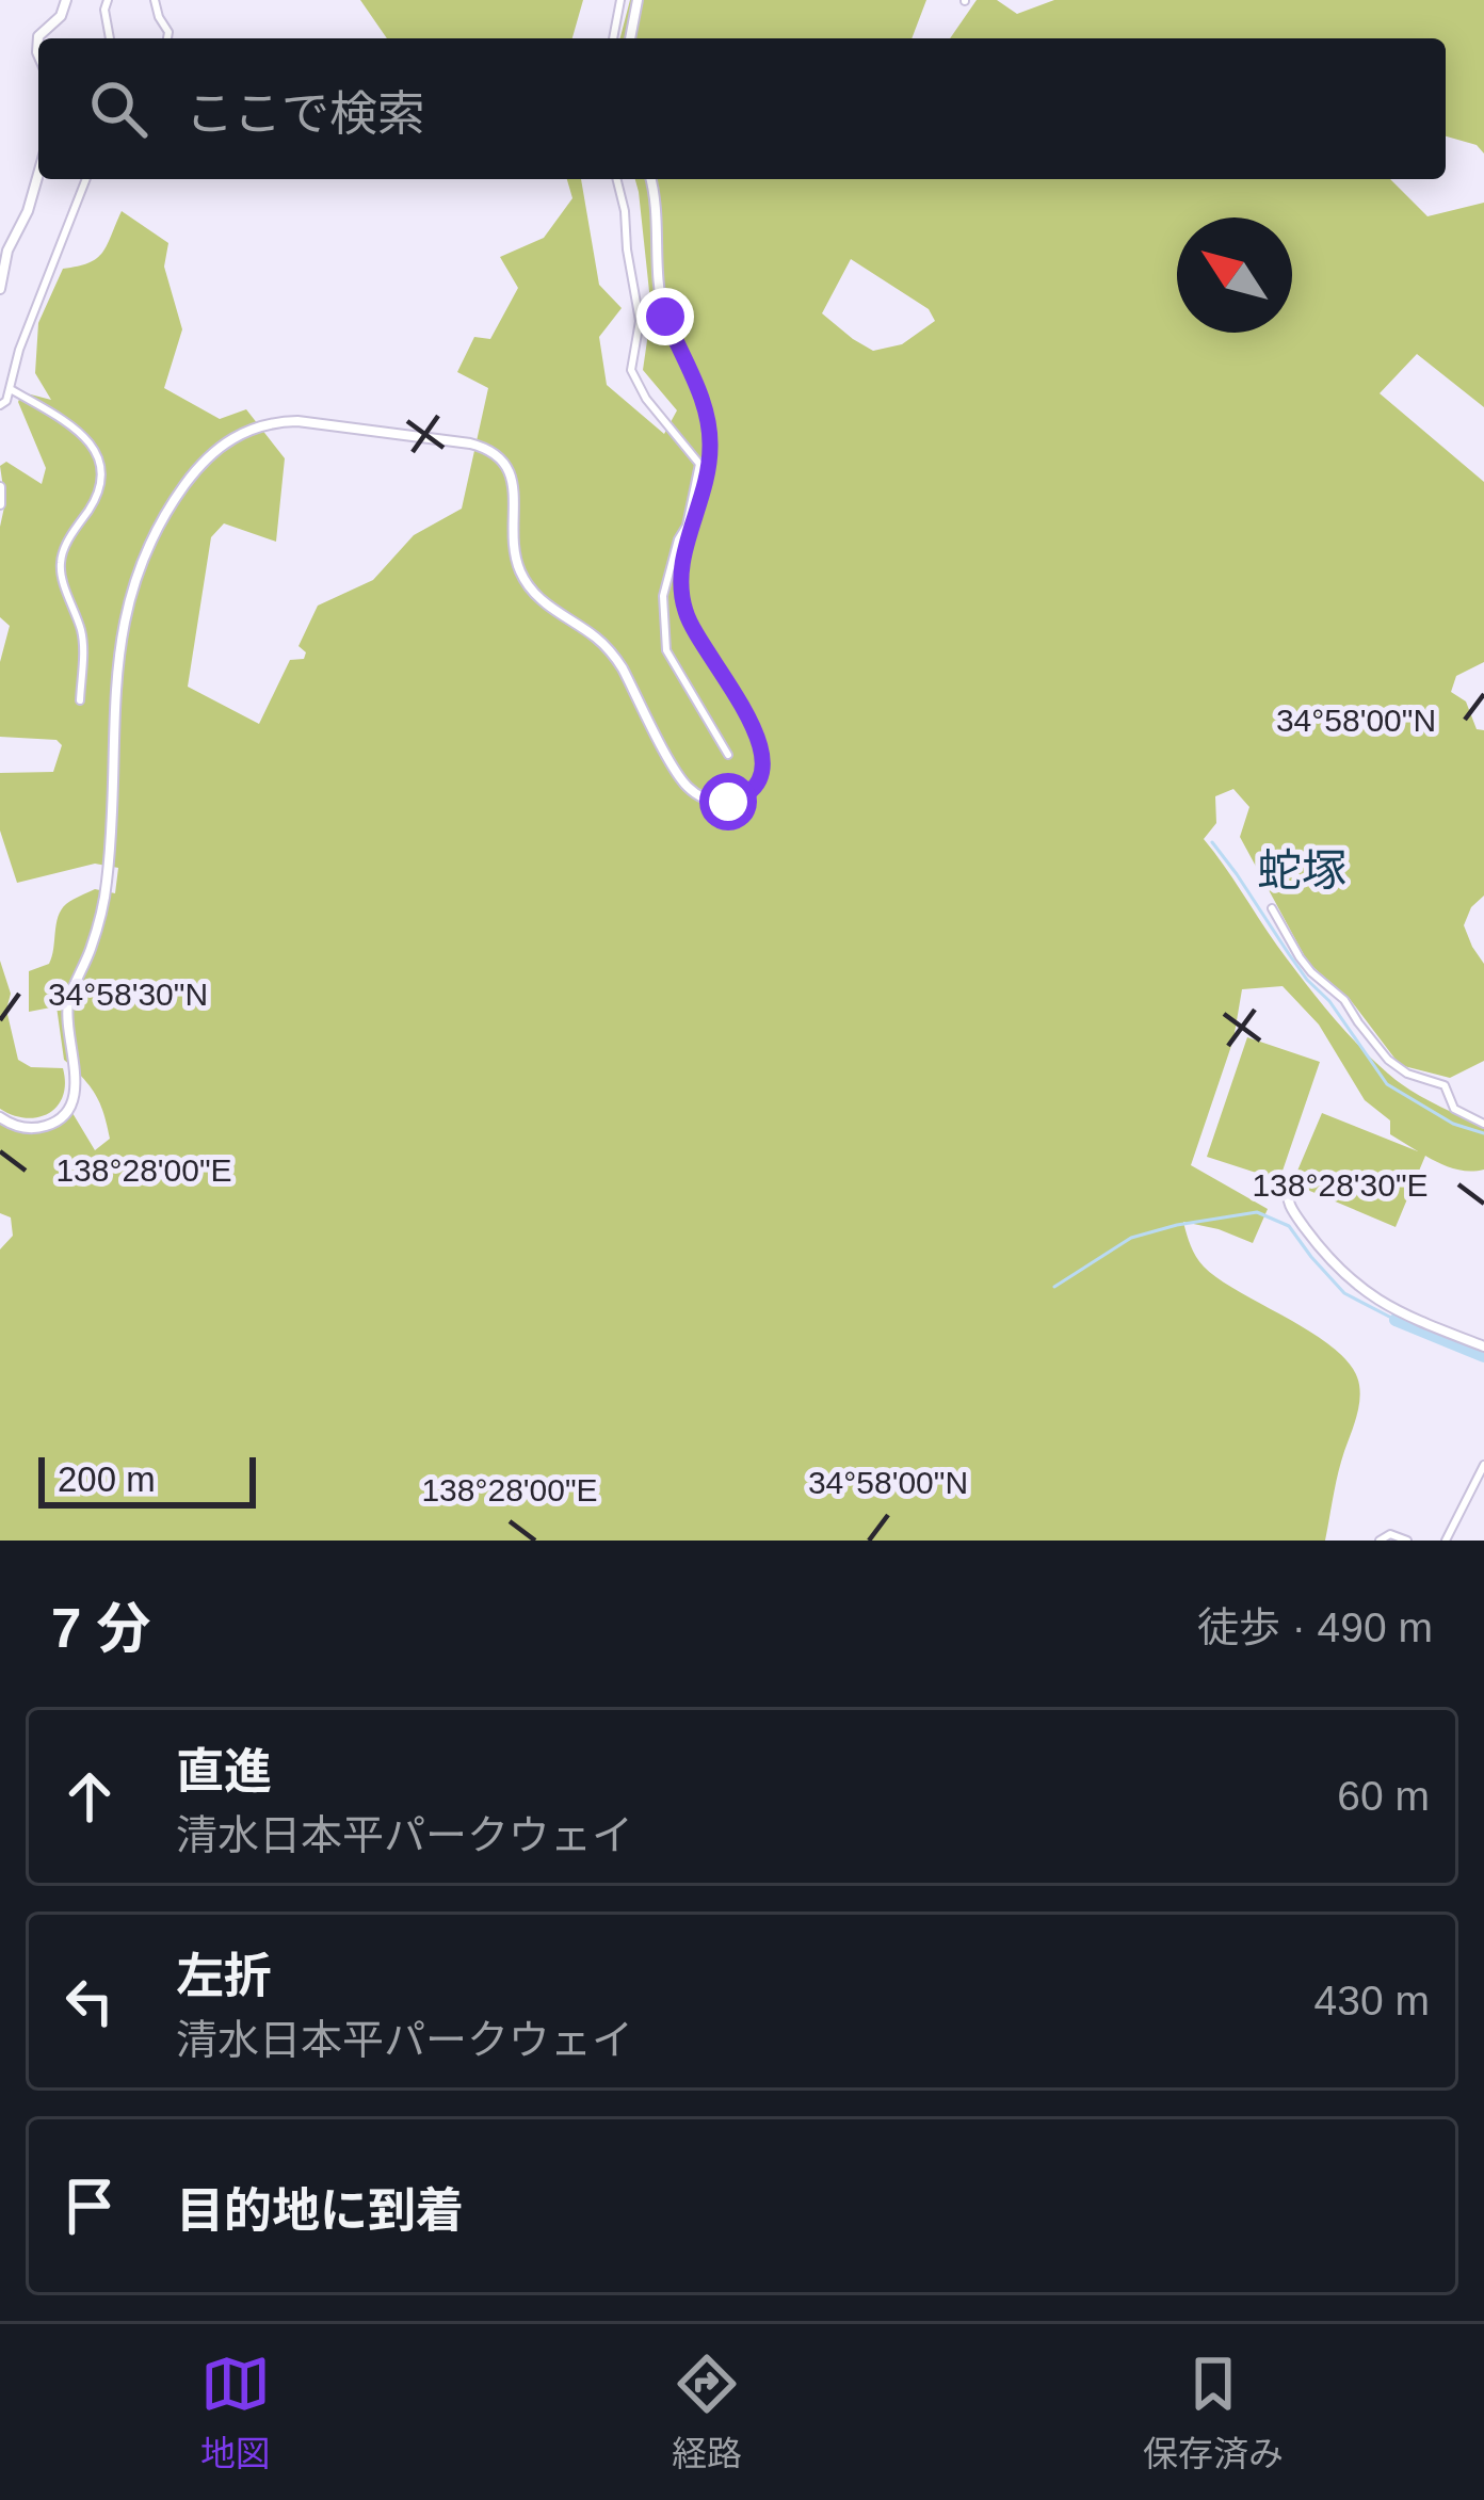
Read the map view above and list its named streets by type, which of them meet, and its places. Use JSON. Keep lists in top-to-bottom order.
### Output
{
  "districts": ["蛇塚"],
  "scale_bar": "200 m",
  "north": "top left",
  "page": {
    "search": "ここで検索",
    "scale": "200 m",
    "heading": ["7 分", "徒歩 · 490 m"],
    "list": [
      ["直進", "清水日本平パークウェイ", "60 m"],
      ["左折", "清水日本平パークウェイ", "430 m"],
      "目的地に到着"
    ],
    "nav": ["地図", "経路", "保存済み"]
  },
  "coordinates": [
    "34°58'00\"N",
    "34°58'30\"N",
    "138°28'00\"E",
    "138°28'30\"E"
  ]
}
